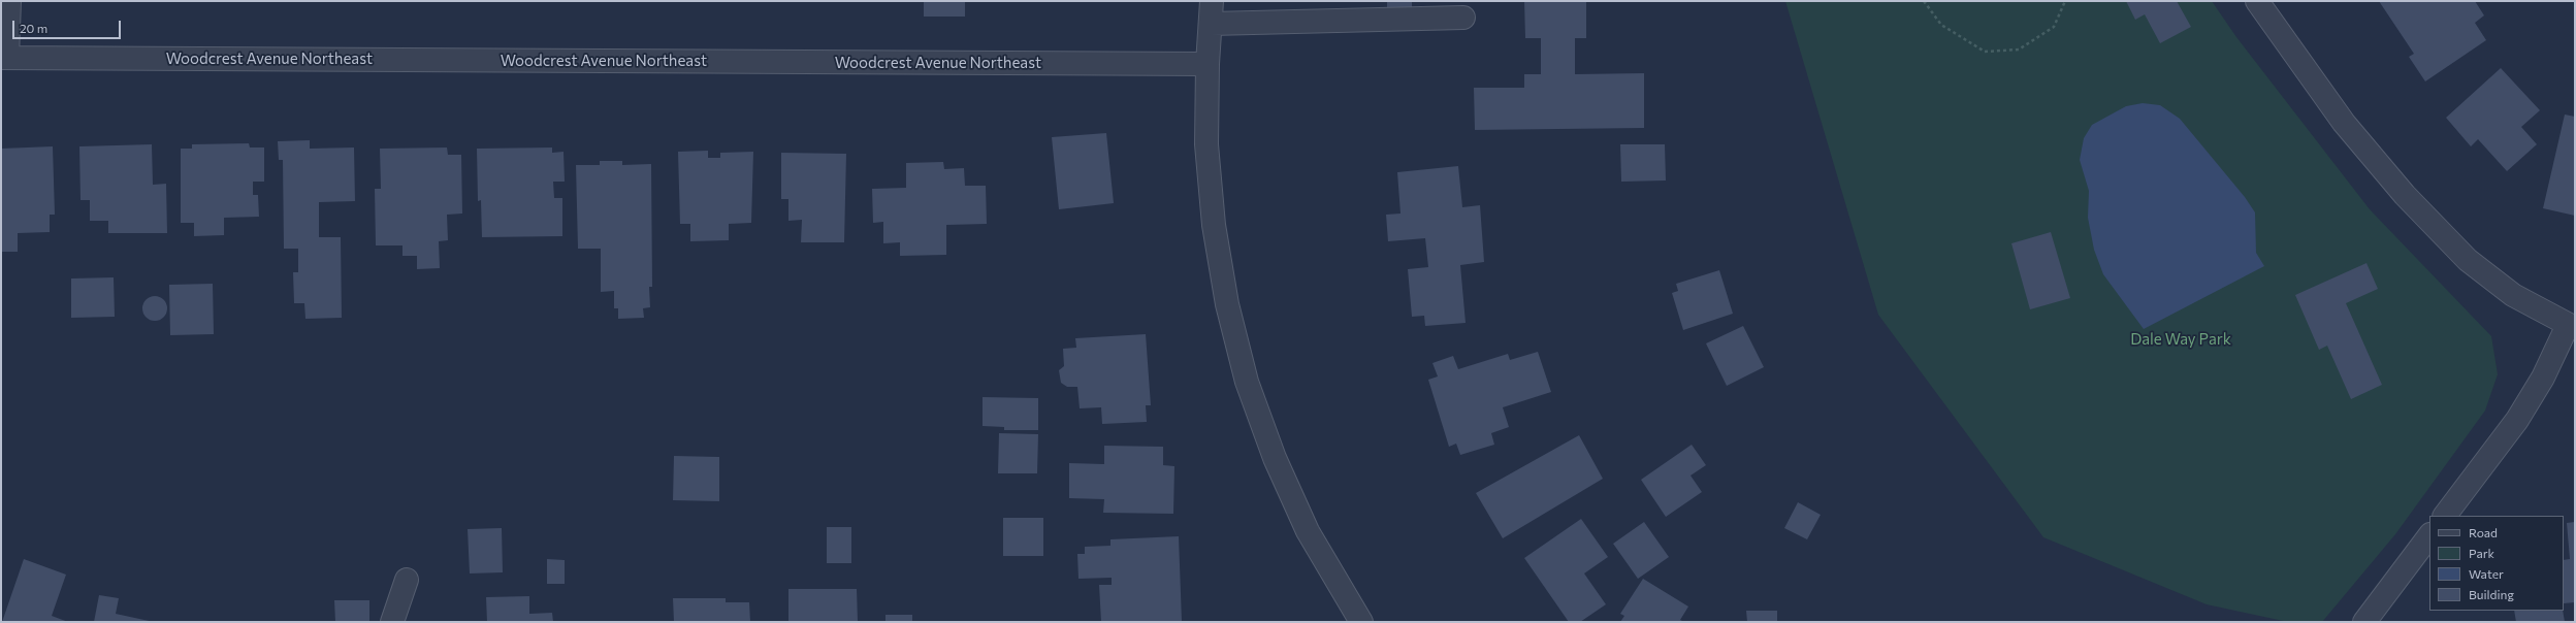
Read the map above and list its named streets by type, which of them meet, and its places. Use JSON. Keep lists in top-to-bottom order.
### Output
{
  "streets": {
    "street": ["Woodcrest Avenue Northeast"]
  },
  "parks": ["Dale Way Park"],
  "legend": [
    "Road",
    "Park",
    "Water",
    "Building"
  ],
  "scale_bar": "20 m"
}
